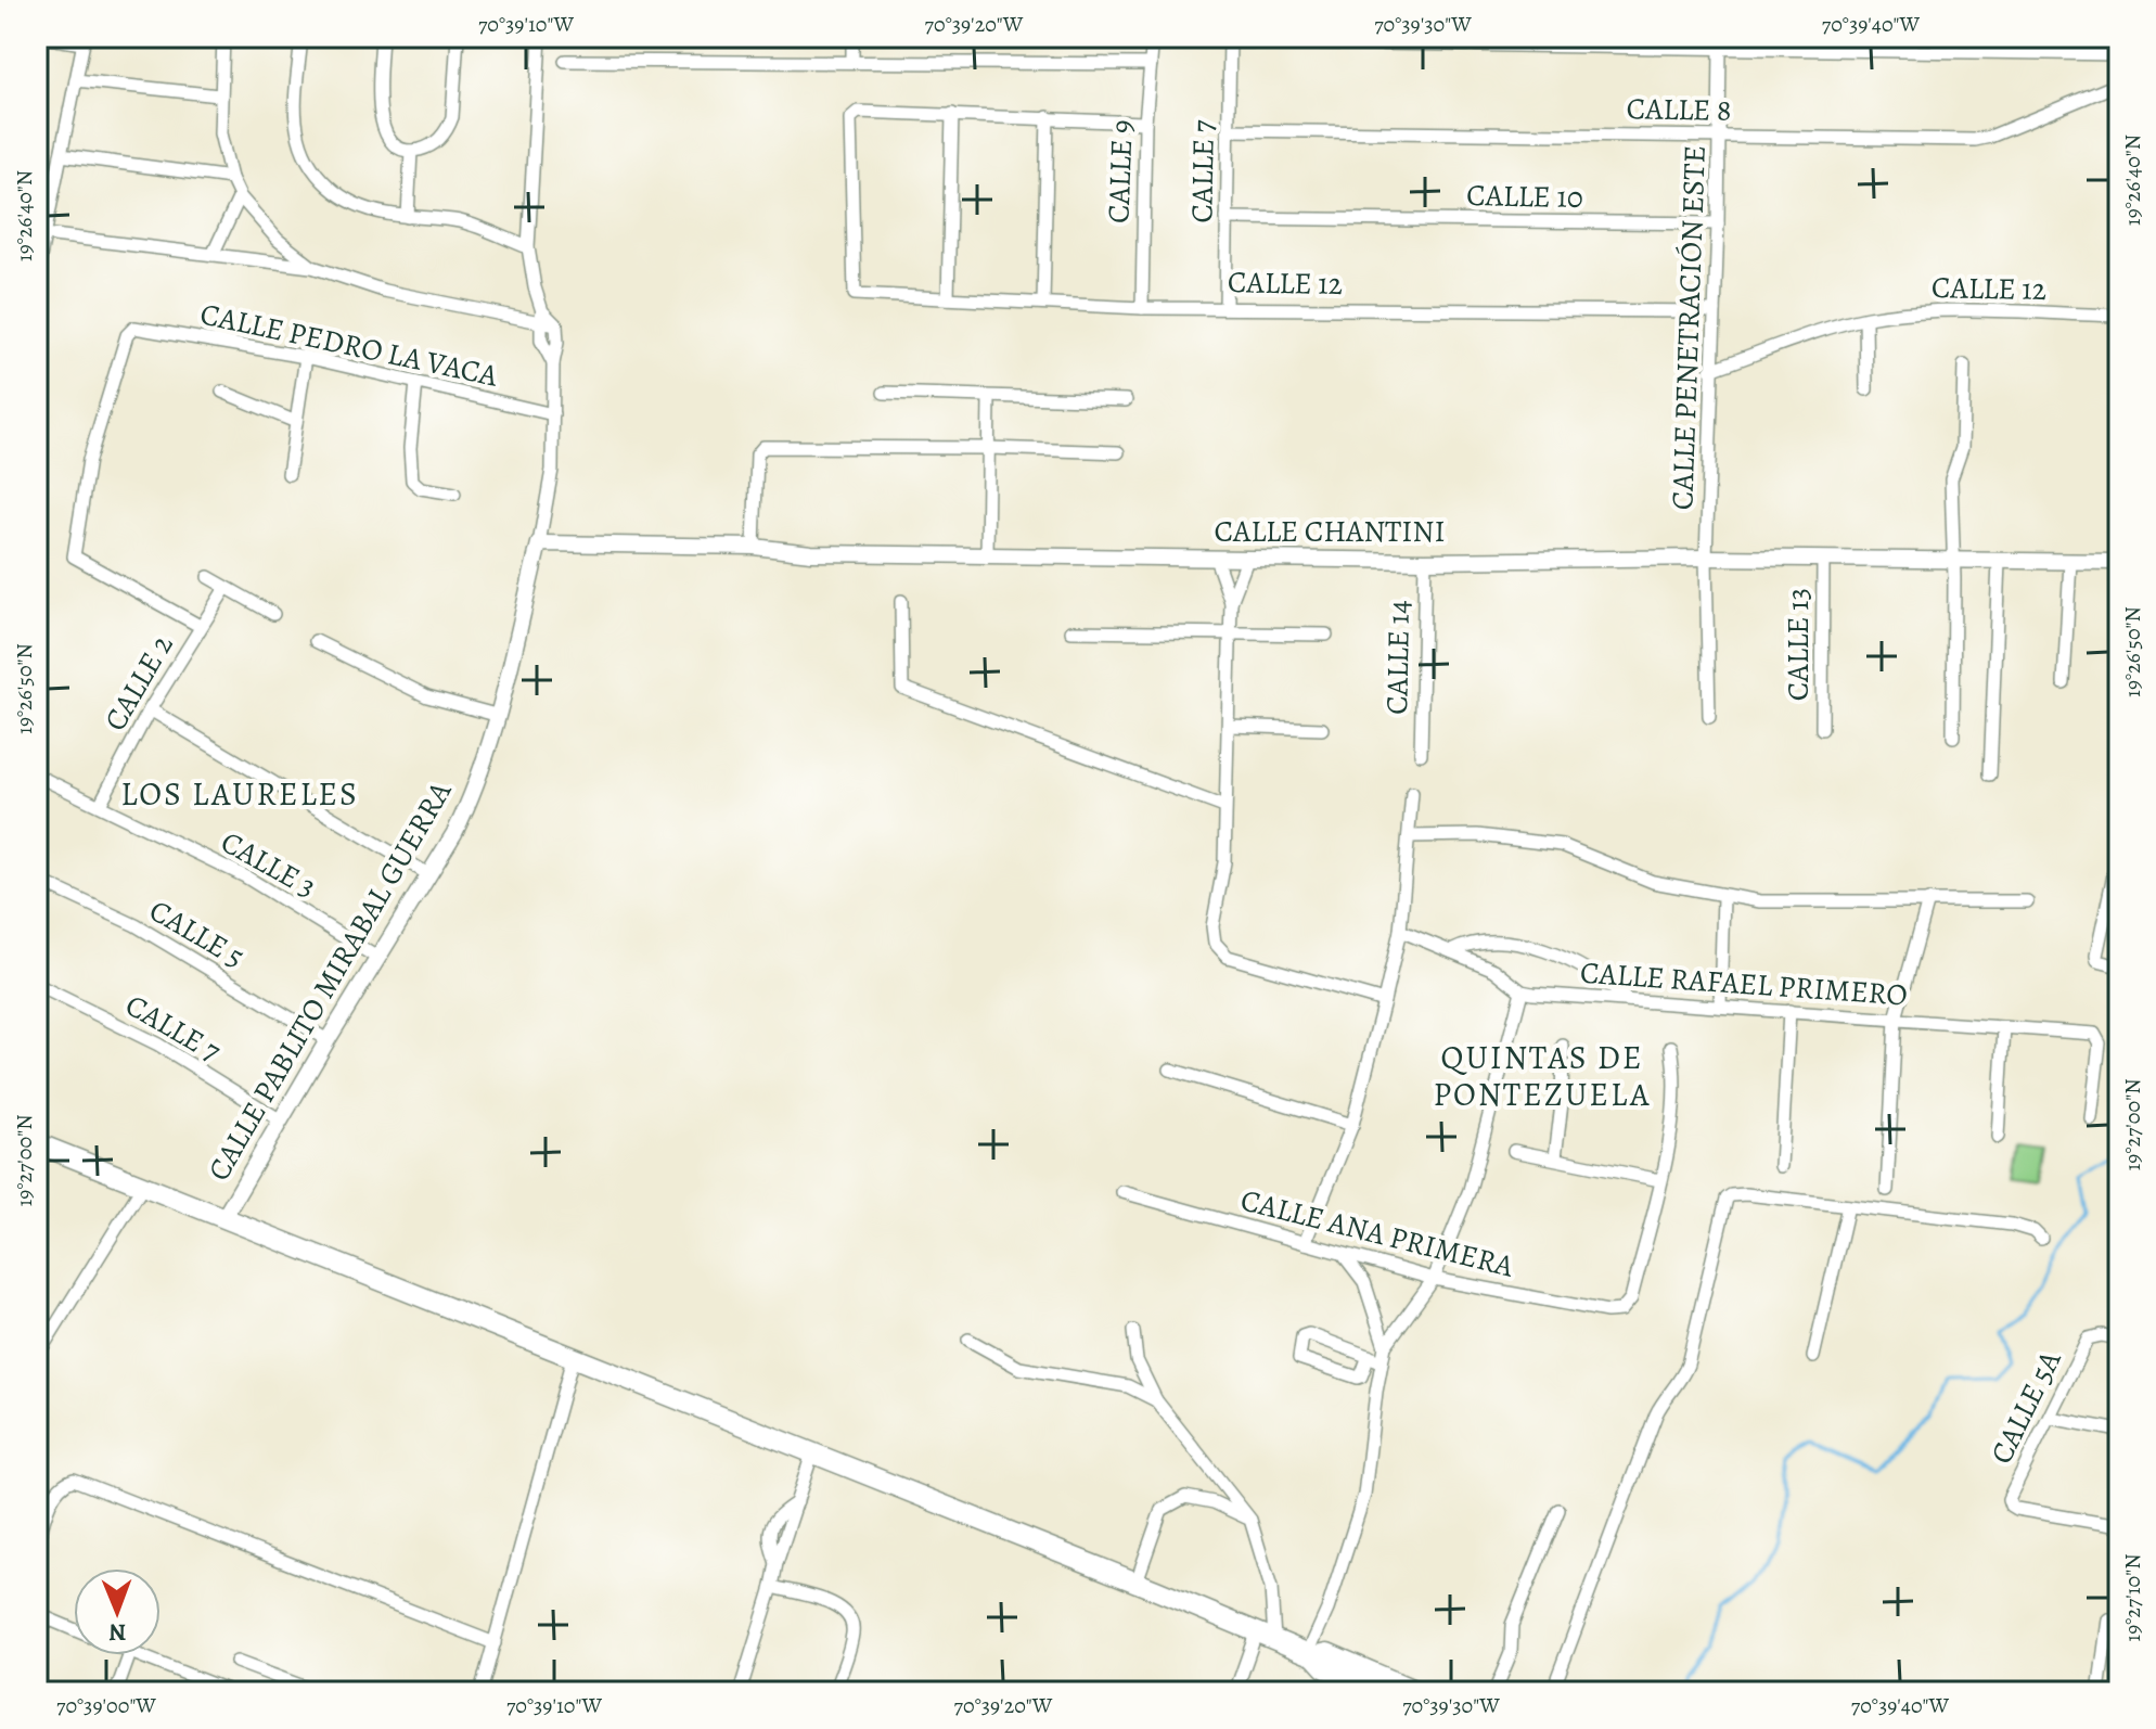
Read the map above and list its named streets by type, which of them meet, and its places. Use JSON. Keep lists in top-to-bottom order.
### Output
{
  "streets": {
    "street": [
      "CALLE 8",
      "CALLE 9",
      "CALLE 7",
      "CALLE 10",
      "CALLE 12",
      "CALLE PENETRACIÓN ESTE",
      "CALLE PEDRO LA VACA",
      "CALLE CHANTINI",
      "CALLE 13",
      "CALLE 14",
      "CALLE 2",
      "CALLE 3",
      "CALLE 5",
      "CALLE PABLITO MIRABAL GUERRA",
      "CALLE RAFAEL PRIMERO",
      "CALLE ANA PRIMERA",
      "CALLE 5A"
    ]
  },
  "crossings": [
    ["CALLE 8", "CALLE 7"],
    ["CALLE 8", "CALLE PENETRACIÓN ESTE"],
    ["CALLE 9", "CALLE 12"],
    ["CALLE 7", "CALLE 10"],
    ["CALLE 7", "CALLE 12"],
    ["CALLE 7", "CALLE PABLITO MIRABAL GUERRA"],
    ["CALLE 10", "CALLE PENETRACIÓN ESTE"],
    ["CALLE 12", "CALLE PENETRACIÓN ESTE"],
    ["CALLE PENETRACIÓN ESTE", "CALLE CHANTINI"],
    ["CALLE PEDRO LA VACA", "CALLE 2"],
    ["CALLE PEDRO LA VACA", "CALLE PABLITO MIRABAL GUERRA"],
    ["CALLE CHANTINI", "CALLE 13"],
    ["CALLE CHANTINI", "CALLE 14"],
    ["CALLE CHANTINI", "CALLE PABLITO MIRABAL GUERRA"],
    ["CALLE 2", "CALLE 3"],
    ["CALLE 3", "CALLE PABLITO MIRABAL GUERRA"],
    ["CALLE 5", "CALLE PABLITO MIRABAL GUERRA"]
  ],
  "districts": ["LOS LAURELES", "QUINTAS DE PONTEZUELA"],
  "north": "bottom",
  "coordinates": [
    "70°39'10\"W",
    "70°39'20\"W",
    "70°39'30\"W",
    "70°39'40\"W",
    "19°26'40\"N",
    "19°26'50\"N",
    "19°27'00\"N",
    "19°27'10\"N",
    "70°39'00\"W"
  ]
}
